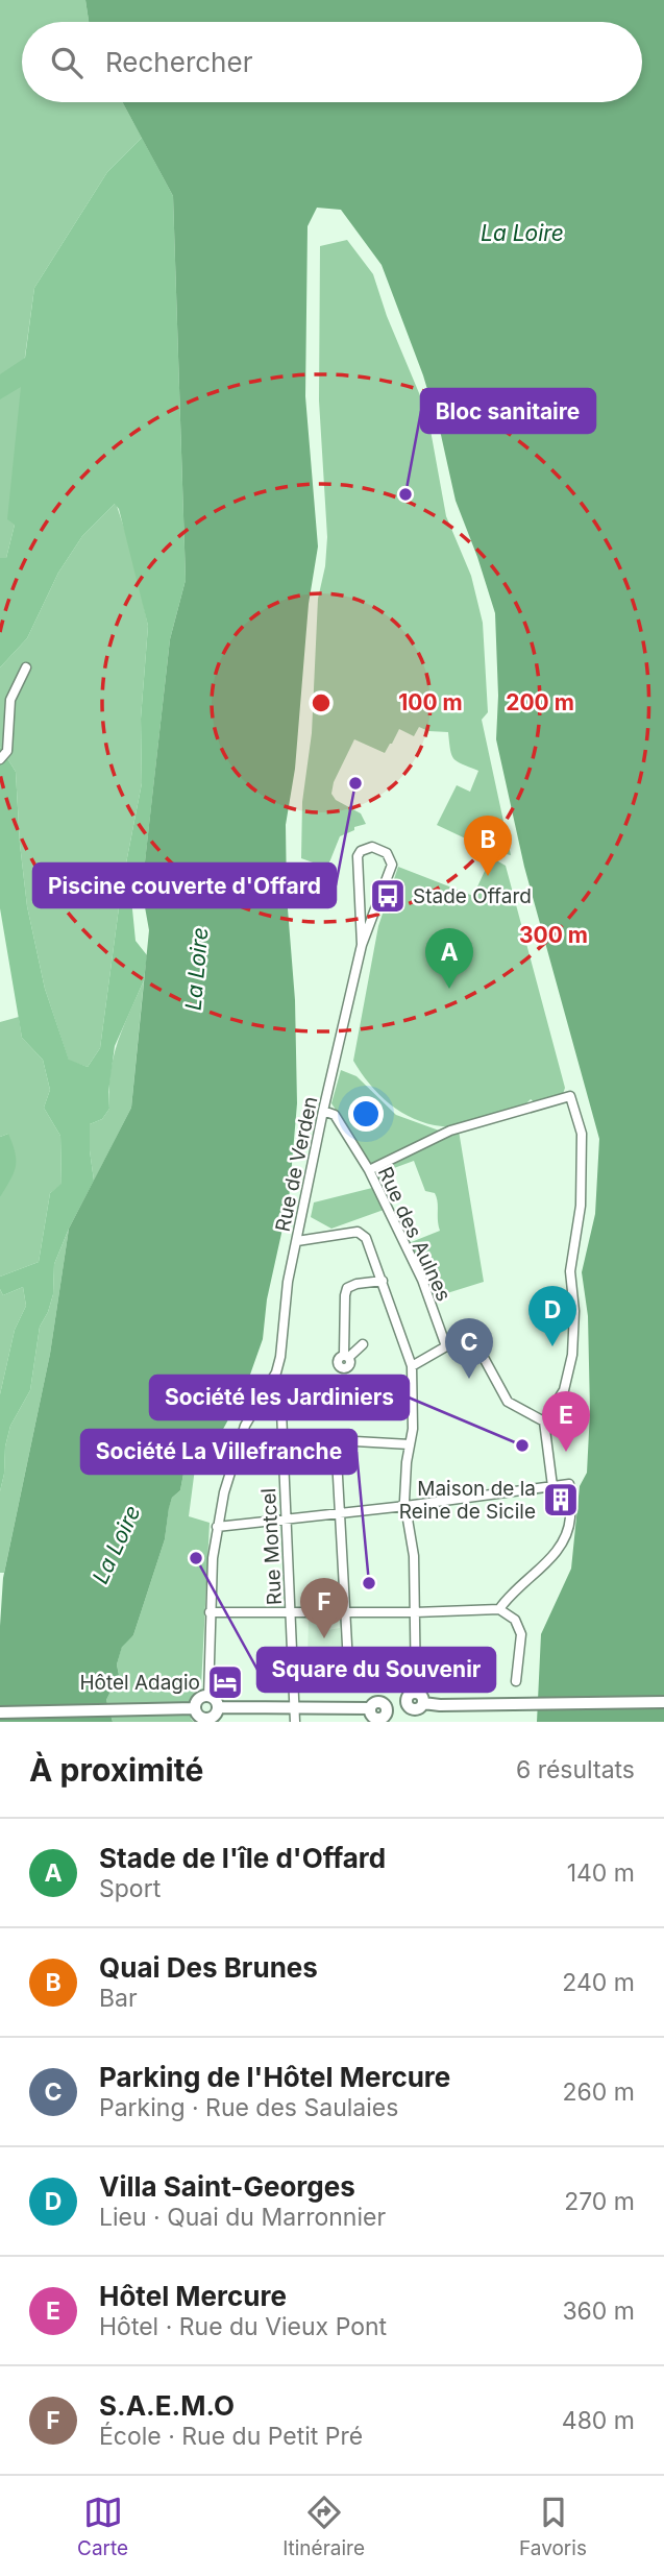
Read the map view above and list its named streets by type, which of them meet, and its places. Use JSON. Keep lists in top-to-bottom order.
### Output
{
  "streets": {
    "street": ["Rue de Verden", "Rue des Aulnes", "Rue Montcel"]
  },
  "crossings": [
    ["Rue de Verden", "Rue des Aulnes"],
    ["Rue de Verden", "Rue Montcel"]
  ],
  "water": ["La Loire"],
  "places": {
    "other": [
      "Bloc sanitaire",
      "Piscine couverte d'Offard",
      "Société les Jardiniers",
      "Square du Souvenir",
      "Société La Villefranche"
    ],
    "bus stop": ["Stade Offard"],
    "building": ["Maison de la Reine de Sicile"],
    "hotel": ["Hôtel Adagio"]
  },
  "page": {
    "search": "Rechercher",
    "pins": [
      "B",
      "A",
      "D",
      "C",
      "E",
      "F"
    ],
    "heading": ["À proximité", "6 résultats"],
    "list": [
      {
        "mark": "A",
        "name": "Stade de l'île d'Offard",
        "note": "Sport",
        "value": "140 m"
      },
      {
        "mark": "B",
        "name": "Quai Des Brunes",
        "note": "Bar",
        "value": "240 m"
      },
      {
        "mark": "C",
        "name": "Parking de l'Hôtel Mercure",
        "note": "Parking · Rue des Saulaies",
        "value": "260 m"
      },
      {
        "mark": "D",
        "name": "Villa Saint-Georges",
        "note": "Lieu · Quai du Marronnier",
        "value": "270 m"
      },
      {
        "mark": "E",
        "name": "Hôtel Mercure",
        "note": "Hôtel · Rue du Vieux Pont",
        "value": "360 m"
      },
      {
        "mark": "F",
        "name": "S.A.E.M.O",
        "note": "École · Rue du Petit Pré",
        "value": "480 m"
      }
    ],
    "nav": ["Carte", "Itinéraire", "Favoris"]
  },
  "rings": ["100 m", "200 m", "300 m"]
}
